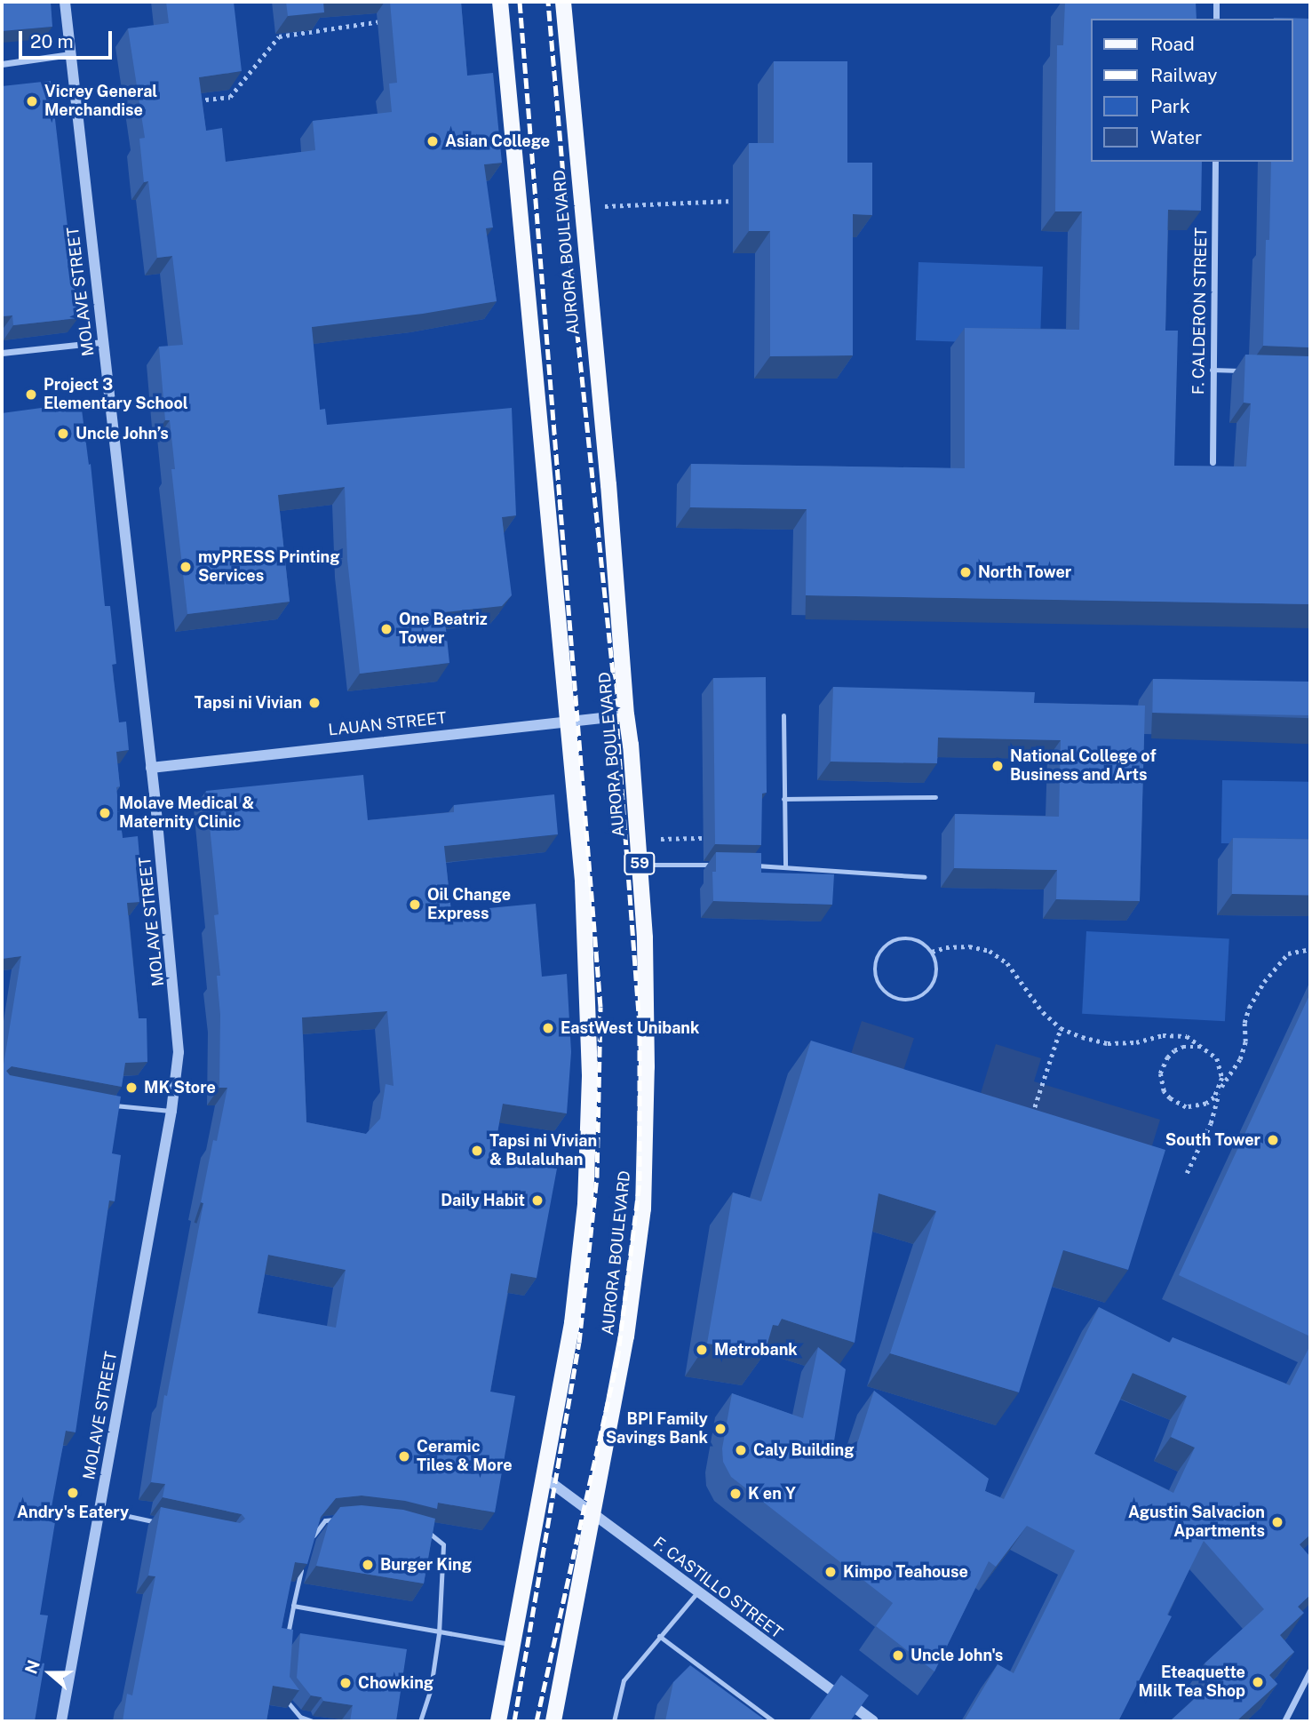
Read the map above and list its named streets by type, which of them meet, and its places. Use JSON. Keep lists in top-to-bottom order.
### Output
{
  "streets": {
    "main road": ["AURORA BOULEVARD", "59"],
    "street": [
      "MOLAVE STREET",
      "F. CALDERON STREET",
      "LAUAN STREET",
      "F. CASTILLO STREET"
    ]
  },
  "crossings": [
    ["AURORA BOULEVARD", "LAUAN STREET"],
    ["AURORA BOULEVARD", "F. CASTILLO STREET"],
    ["MOLAVE STREET", "LAUAN STREET"]
  ],
  "places": [
    "Vicrey General Merchandise",
    "Asian College",
    "Project 3 Elementary School",
    "Uncle John’s",
    "myPRESS Printing Services",
    "North Tower",
    "One Beatriz Tower",
    "Tapsi ni Vivian",
    "National College of Business and Arts",
    "Molave Medical & Maternity Clinic",
    "Oil Change Express",
    "EastWest Unibank",
    "MK Store",
    "South Tower",
    "Tapsi ni Vivian & Bulaluhan",
    "Daily Habit",
    "Metrobank",
    "BPI Family Savings Bank",
    "Caly Building",
    "Ceramic Tiles & More",
    "Andry's Eatery",
    "K en Y",
    "Agustin Salvacion Apartments",
    "Burger King",
    "Kimpo Teahouse",
    "Uncle John's",
    "Eteaquette Milk Tea Shop",
    "Chowking"
  ],
  "legend": [
    "Road",
    "Railway",
    "Park",
    "Water"
  ],
  "scale_bar": "20 m",
  "north": "left"
}
